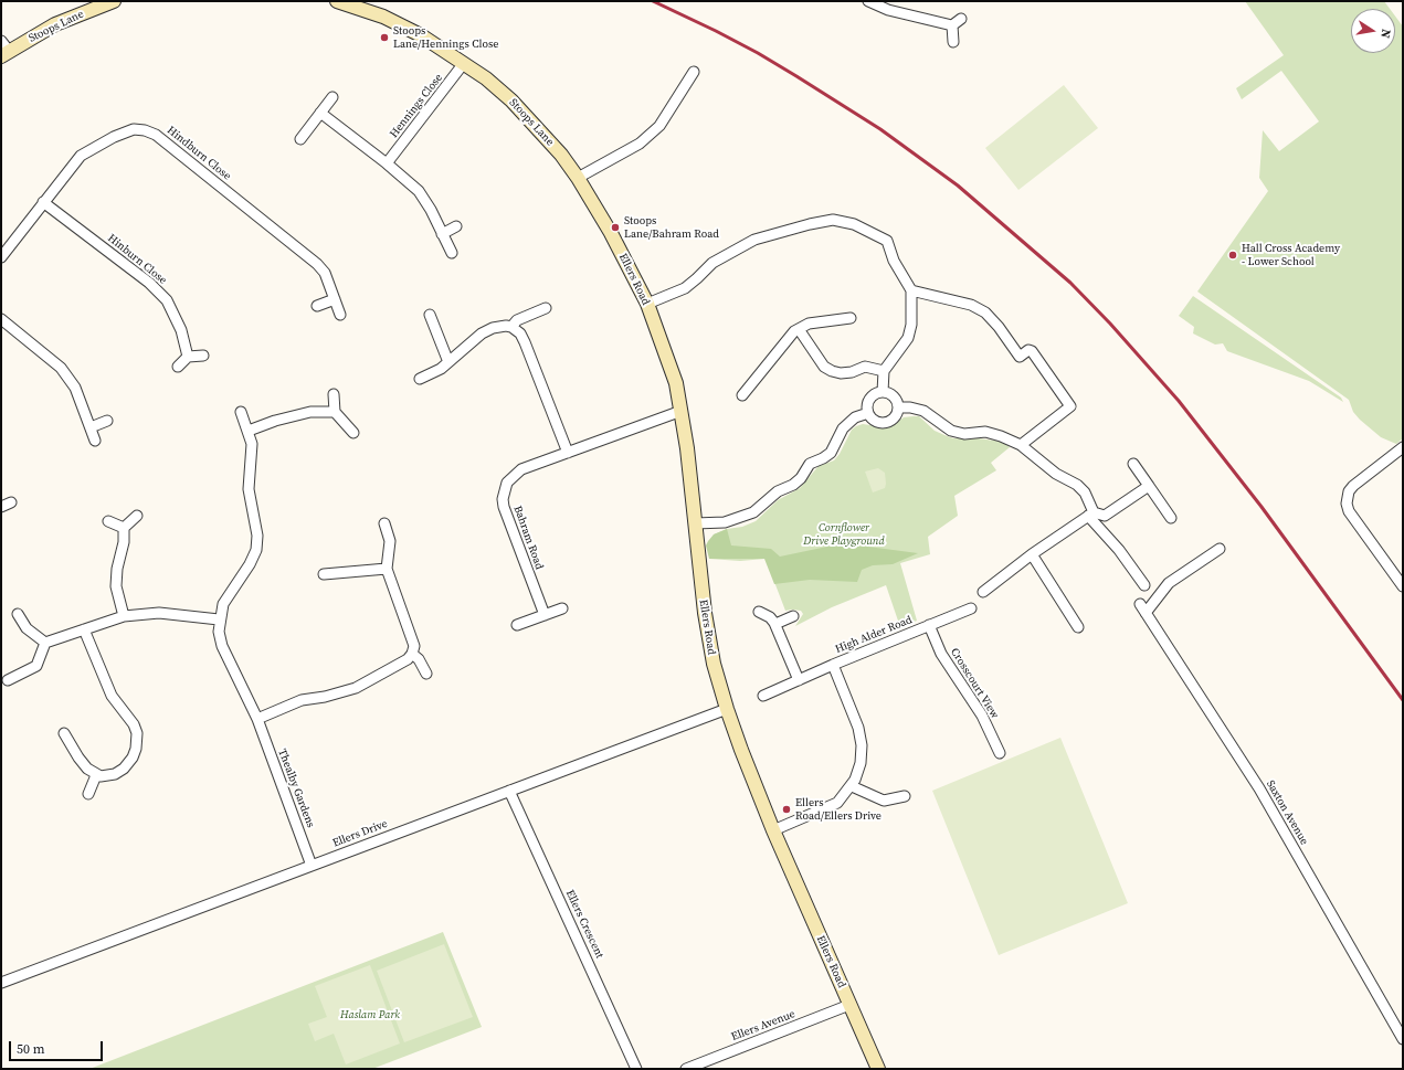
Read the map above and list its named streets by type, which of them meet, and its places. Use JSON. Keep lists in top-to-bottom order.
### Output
{
  "streets": {
    "street": [
      "Stoops Lane",
      "Hennings Close",
      "Hindburn Close",
      "Hinburn Close",
      "Ellers Road",
      "Bahram Road",
      "High Alder Road",
      "Crosscourt View",
      "Thealby Gardens",
      "Saxton Avenue",
      "Ellers Drive",
      "Ellers Crescent",
      "Ellers Avenue"
    ]
  },
  "crossings": [
    ["Stoops Lane", "Hennings Close"],
    ["Stoops Lane", "Ellers Road"],
    ["Hindburn Close", "Hinburn Close"],
    ["Ellers Road", "Bahram Road"],
    ["Ellers Road", "High Alder Road"],
    ["Ellers Road", "Ellers Drive"],
    ["Ellers Road", "Ellers Avenue"],
    ["High Alder Road", "Crosscourt View"],
    ["Thealby Gardens", "Ellers Drive"],
    ["Ellers Drive", "Ellers Crescent"]
  ],
  "parks": ["Cornflower Drive Playground", "Haslam Park"],
  "places": [
    "Stoops Lane/Hennings Close",
    "Stoops Lane/Bahram Road",
    "Hall Cross Academy - Lower School",
    "Ellers Road/Ellers Drive"
  ],
  "scale_bar": "50 m",
  "north": "right"
}
